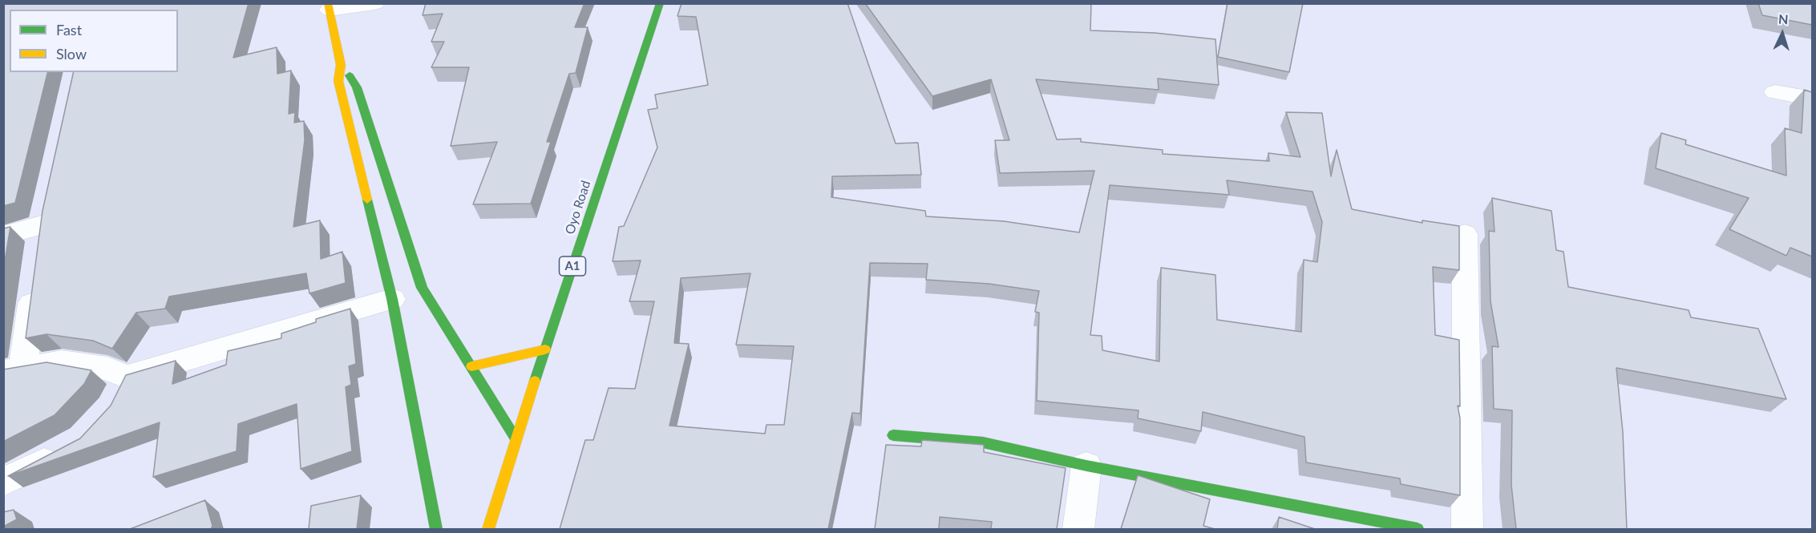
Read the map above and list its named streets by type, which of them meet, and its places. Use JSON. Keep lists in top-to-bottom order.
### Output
{
  "streets": {
    "main road": ["Oyo Road", "A1"]
  },
  "legend": ["Fast", "Slow"],
  "north": "top"
}
